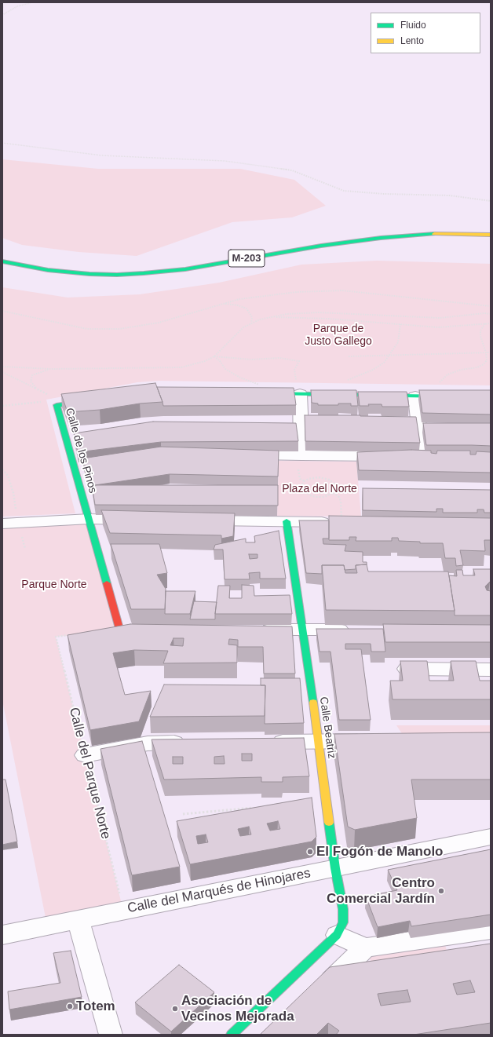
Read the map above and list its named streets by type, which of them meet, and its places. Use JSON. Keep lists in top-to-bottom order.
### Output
{
  "streets": {
    "street": [
      "M-203",
      "Calle de los Pinos",
      "Calle Beatriz",
      "Calle del Marqués de Hinojares"
    ],
    "path": ["Calle del Parque Norte"]
  },
  "crossings": [
    ["Calle Beatriz", "Calle del Marqués de Hinojares"],
    ["Calle del Parque Norte", "Calle del Marqués de Hinojares"]
  ],
  "parks": ["Parque de Justo Gallego", "Plaza del Norte", "Parque Norte"],
  "places": [
    "El Fogón de Manolo",
    "Centro Comercial Jardín",
    "Totem",
    "Asociación de Vecinos Mejorada"
  ],
  "legend": ["Fluido", "Lento"]
}
